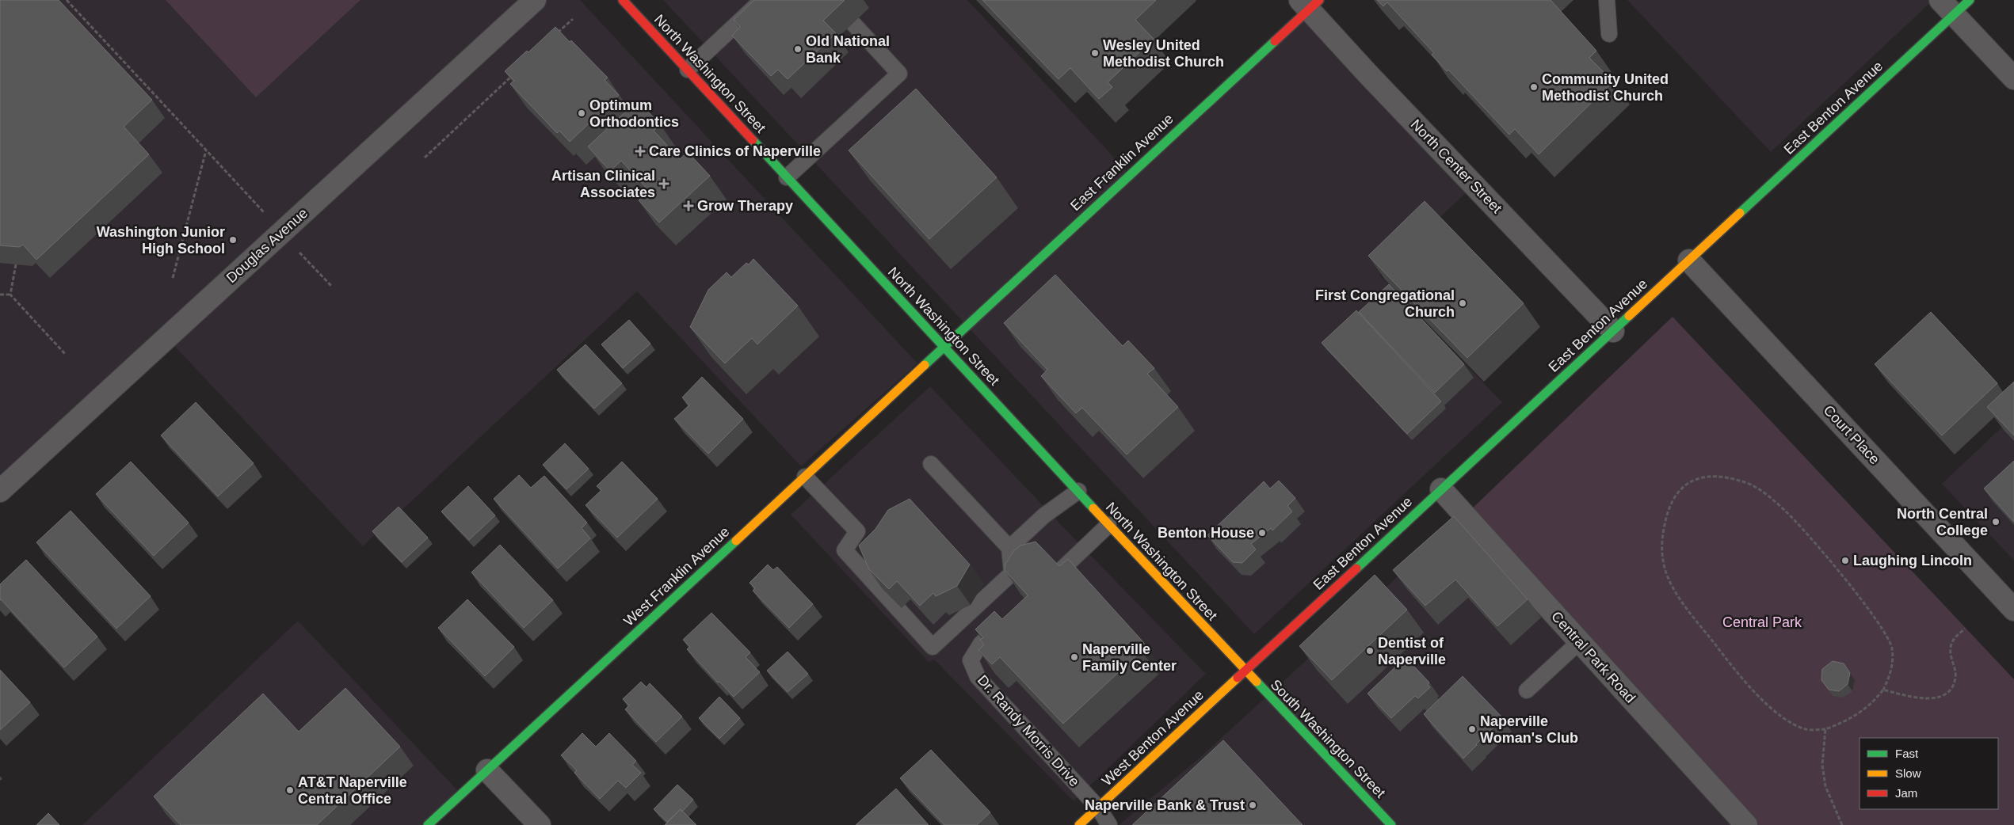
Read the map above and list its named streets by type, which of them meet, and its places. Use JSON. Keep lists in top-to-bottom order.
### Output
{
  "streets": {
    "street": [
      "North Washington Street",
      "East Benton Avenue",
      "East Franklin Avenue",
      "North Center Street",
      "Douglas Avenue",
      "Court Place",
      "West Franklin Avenue",
      "Central Park Road",
      "West Benton Avenue",
      "South Washington Street"
    ],
    "lane": ["Dr. Randy Morris Drive"]
  },
  "crossings": [
    ["North Washington Street", "East Benton Avenue"],
    ["North Washington Street", "East Franklin Avenue"],
    ["North Washington Street", "West Franklin Avenue"],
    ["North Washington Street", "West Benton Avenue"],
    ["North Washington Street", "South Washington Street"],
    ["East Benton Avenue", "North Center Street"],
    ["East Benton Avenue", "Court Place"],
    ["East Benton Avenue", "Central Park Road"],
    ["East Benton Avenue", "West Benton Avenue"],
    ["East Benton Avenue", "South Washington Street"],
    ["East Franklin Avenue", "North Center Street"],
    ["East Franklin Avenue", "West Franklin Avenue"],
    ["Dr. Randy Morris Drive", "West Benton Avenue"],
    ["West Benton Avenue", "South Washington Street"]
  ],
  "parks": ["Central Park"],
  "places": {
    "other": [
      "Old National Bank",
      "Wesley United Methodist Church",
      "Community United Methodist Church",
      "Optimum Orthodontics",
      "Washington Junior High School",
      "First Congregational Church",
      "North Central College",
      "Benton House",
      "Laughing Lincoln",
      "Dentist of Naperville",
      "Naperville Family Center",
      "Naperville Woman's Club",
      "AT&T Naperville Central Office",
      "Naperville Bank & Trust"
    ],
    "health": ["Care Clinics of Naperville", "Artisan Clinical Associates", "Grow Therapy"]
  },
  "legend": ["Fast", "Slow", "Jam"]
}
